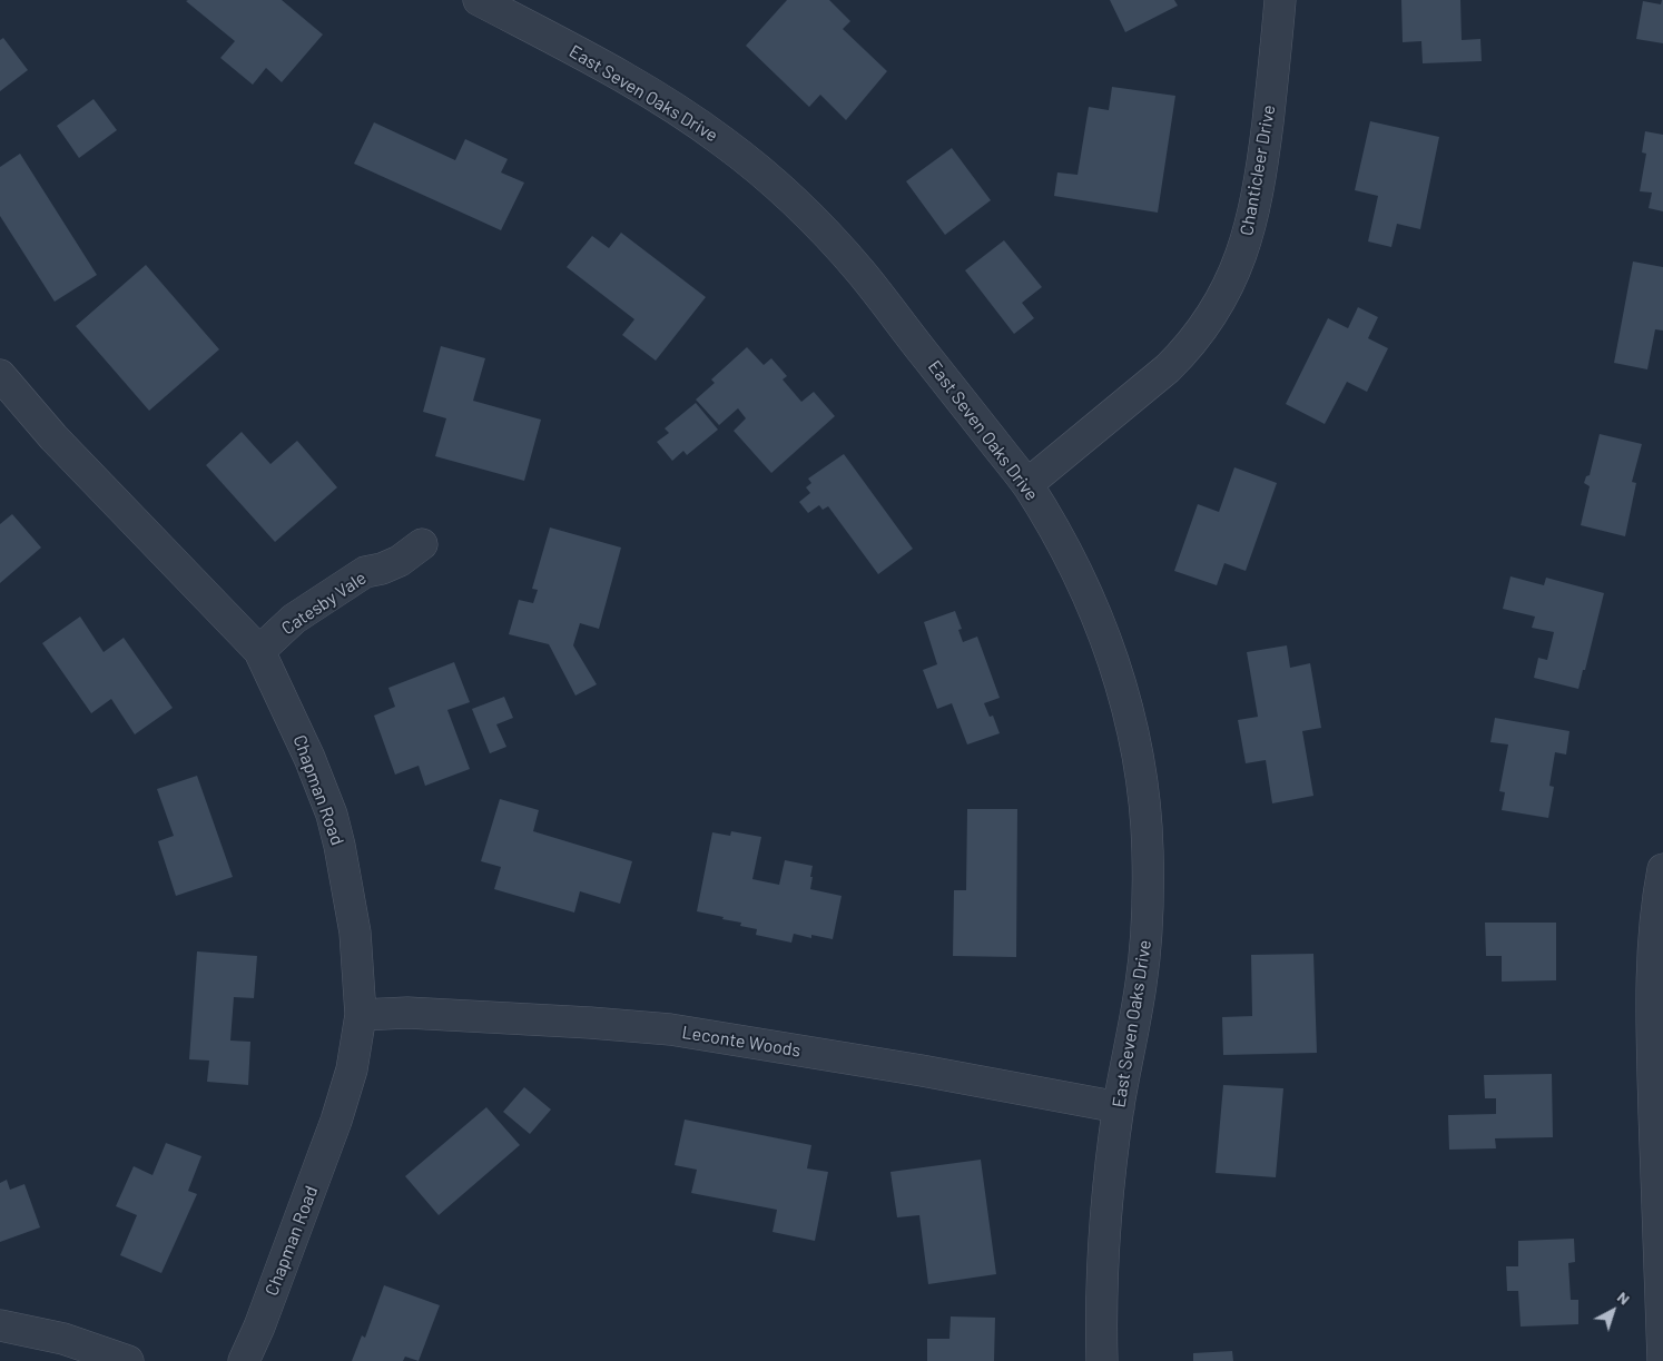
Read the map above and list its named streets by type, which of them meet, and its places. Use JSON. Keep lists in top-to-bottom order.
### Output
{
  "streets": {
    "street": [
      "East Seven Oaks Drive",
      "Chanticleer Drive",
      "Catesby Vale",
      "Chapman Road",
      "Leconte Woods"
    ]
  },
  "crossings": [
    ["East Seven Oaks Drive", "Chanticleer Drive"],
    ["East Seven Oaks Drive", "Leconte Woods"],
    ["Catesby Vale", "Chapman Road"],
    ["Chapman Road", "Leconte Woods"]
  ],
  "north": "top right"
}
